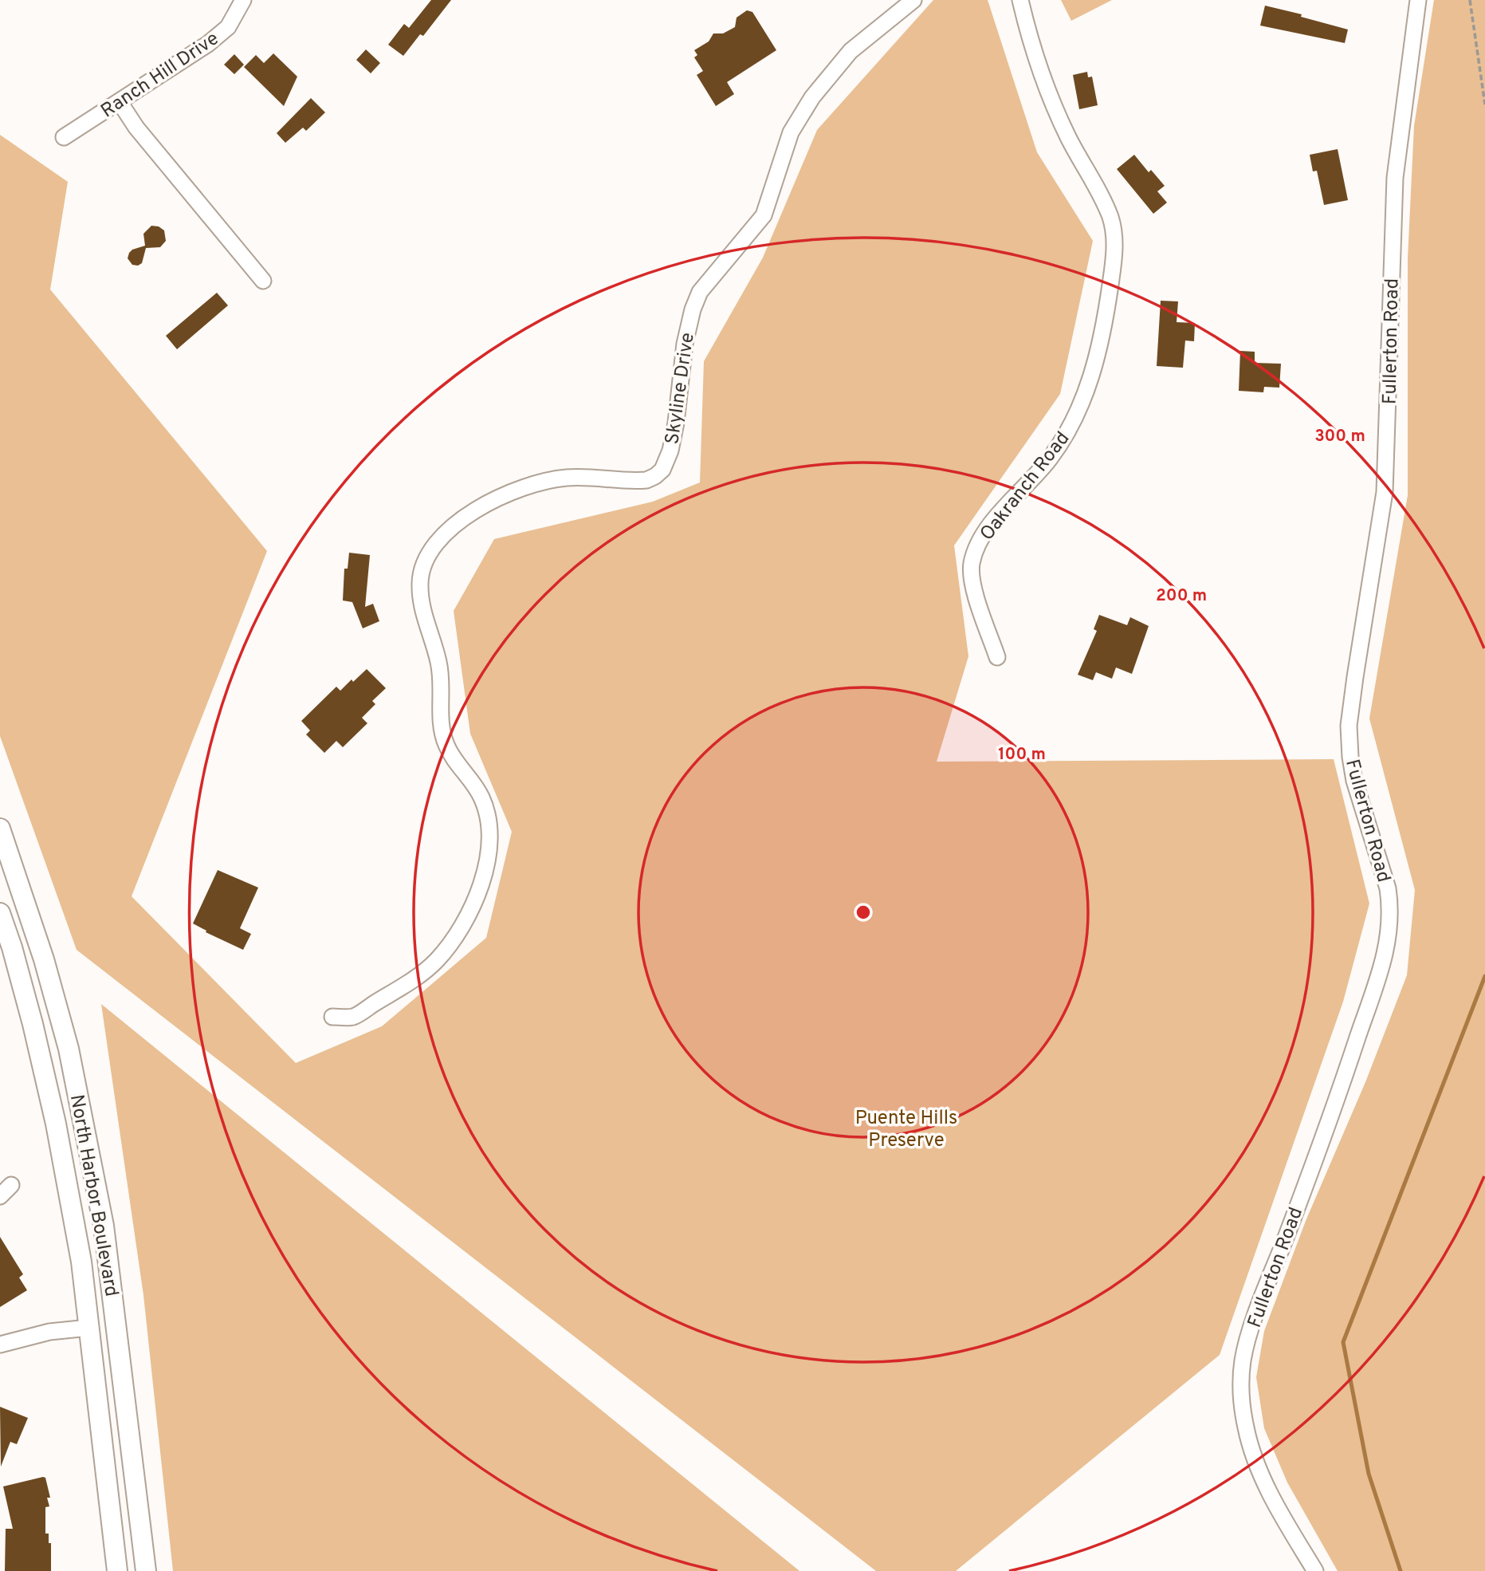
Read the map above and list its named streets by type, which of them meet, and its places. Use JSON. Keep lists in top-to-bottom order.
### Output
{
  "streets": {
    "main road": ["North Harbor Boulevard"],
    "street": [
      "Ranch Hill Drive",
      "Fullerton Road",
      "Skyline Drive",
      "Oakranch Road"
    ]
  },
  "parks": ["Puente Hills Preserve"],
  "rings": ["300 m", "200 m", "100 m"]
}
